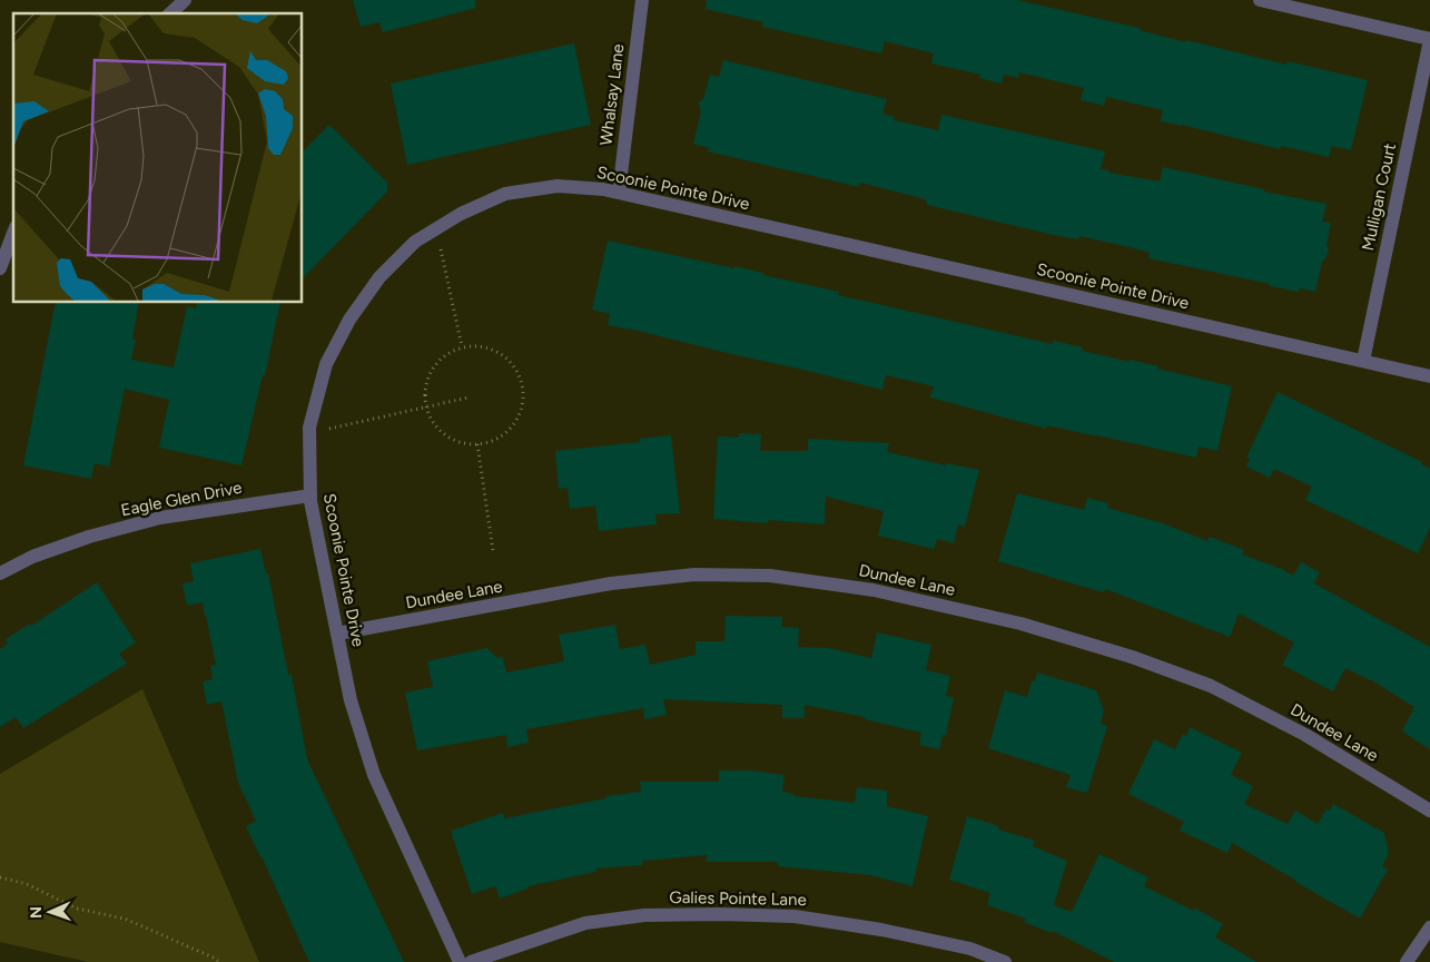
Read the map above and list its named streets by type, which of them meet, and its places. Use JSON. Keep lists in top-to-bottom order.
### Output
{
  "streets": {
    "street": [
      "Whalsay Lane",
      "Scoonie Pointe Drive",
      "Mulligan Court",
      "Eagle Glen Drive",
      "Dundee Lane",
      "Galies Pointe Lane"
    ]
  },
  "crossings": [
    ["Whalsay Lane", "Scoonie Pointe Drive"],
    ["Scoonie Pointe Drive", "Mulligan Court"],
    ["Scoonie Pointe Drive", "Eagle Glen Drive"],
    ["Scoonie Pointe Drive", "Dundee Lane"]
  ],
  "north": "left"
}
